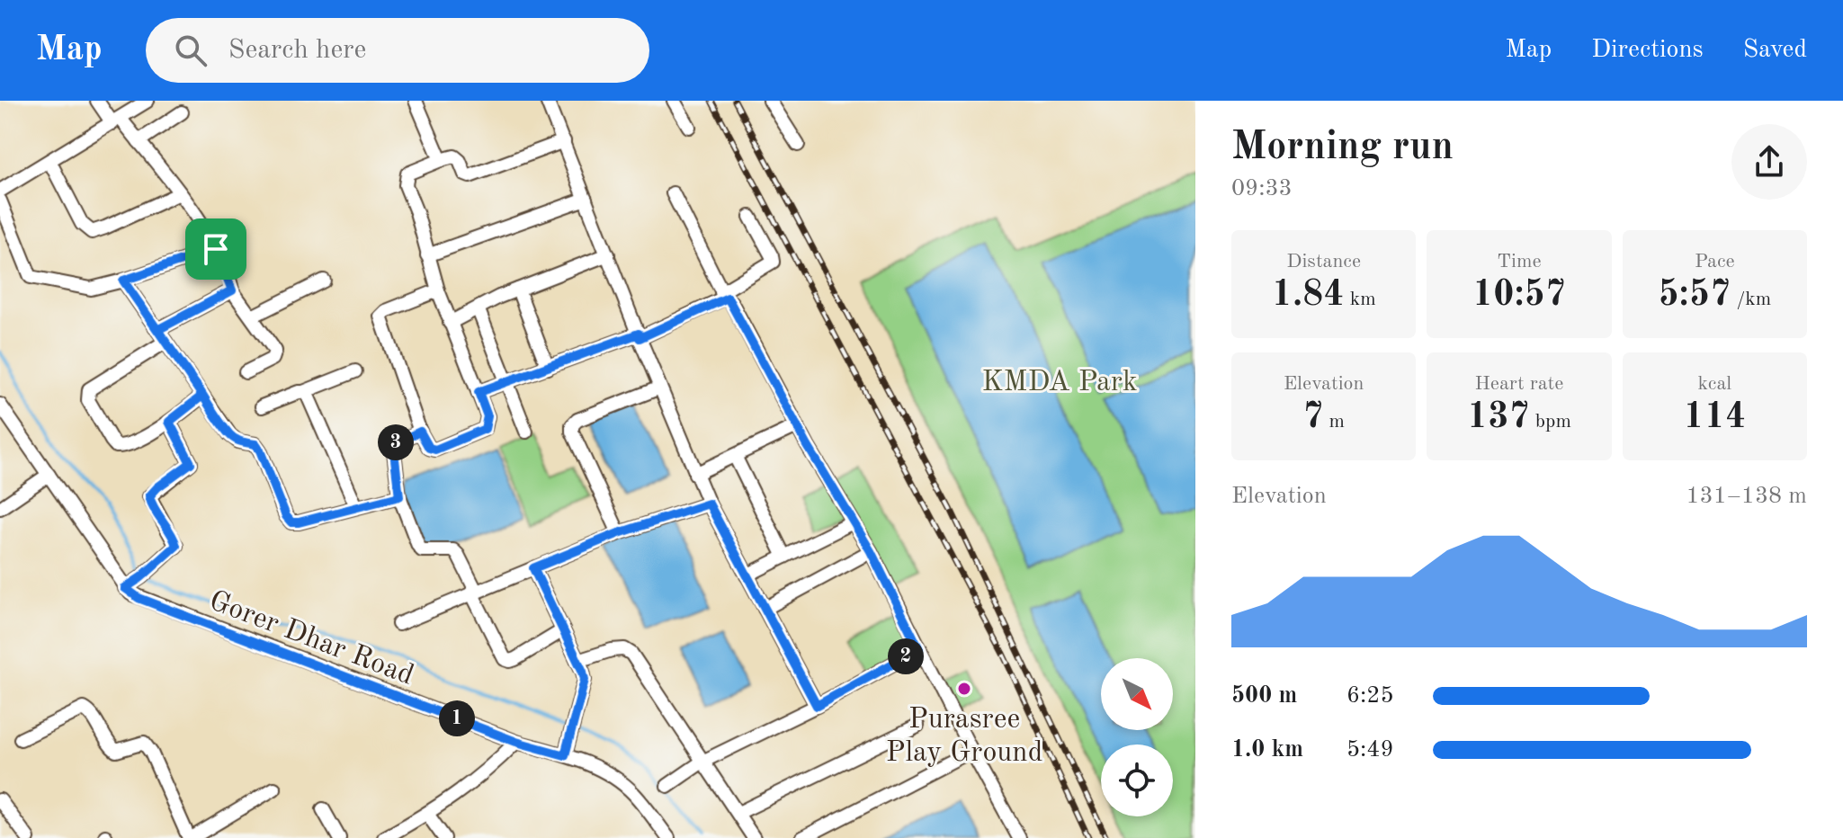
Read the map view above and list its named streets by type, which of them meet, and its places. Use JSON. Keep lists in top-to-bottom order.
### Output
{
  "streets": {
    "street": ["Gorer Dhar Road"]
  },
  "parks": ["KMDA Park"],
  "places": ["Purasree Play Ground"],
  "north": "bottom right",
  "page": {
    "header": "Map",
    "search": "Search here",
    "nav": ["Map", "Directions", "Saved"],
    "heading": ["Morning run", "09:33"],
    "stats": [
      ["Distance", "1.84 km"],
      ["Time", "10:57"],
      ["Pace", "5:57 /km"],
      ["Elevation", "7 m"],
      ["Heart rate", "137 bpm"],
      ["kcal", "114"]
    ],
    "pins": ["3", "2", "1"],
    "chart": ["Elevation", "131–138 m"],
    "list": [
      {
        "name": "500 m",
        "note": "6:25"
      },
      {
        "name": "1.0 km",
        "note": "5:49"
      }
    ]
  }
}
